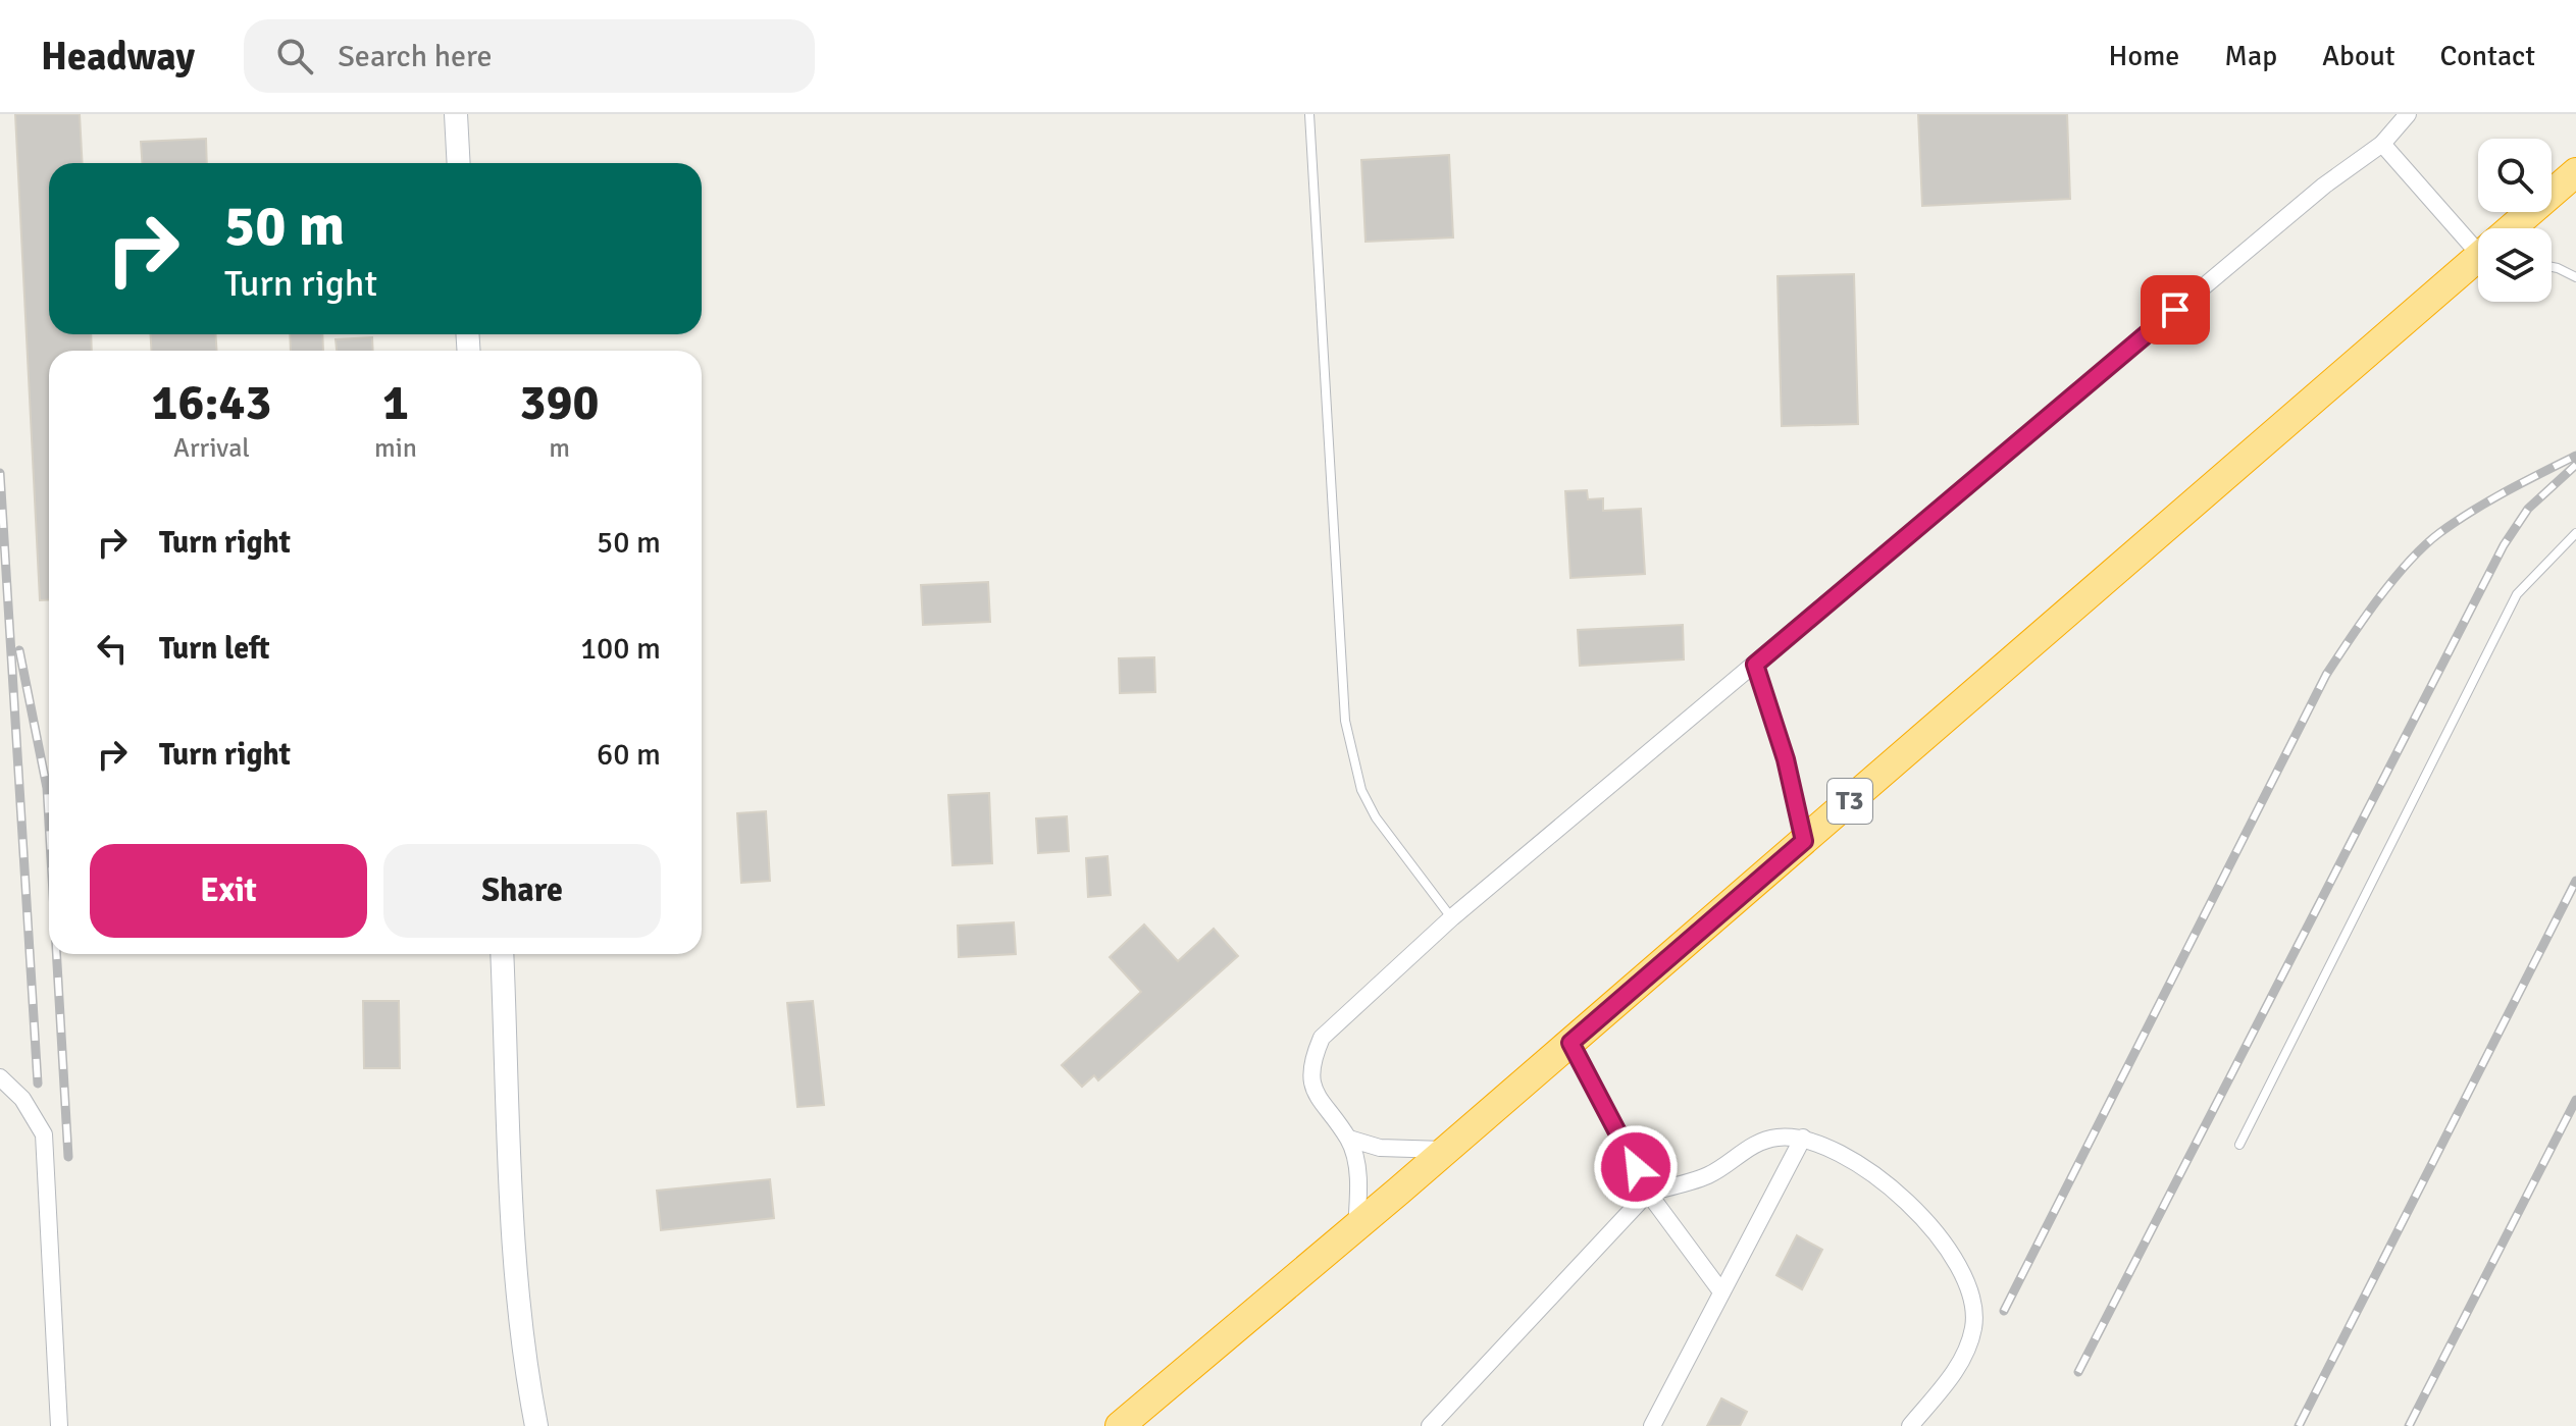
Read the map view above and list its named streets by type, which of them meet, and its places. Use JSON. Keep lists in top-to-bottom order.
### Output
{
  "streets": {
    "highway": ["T3"]
  },
  "page": {
    "header": "Headway",
    "search": "Search here",
    "nav": [
      "Home",
      "Map",
      "About",
      "Contact"
    ],
    "turn": ["50 m", "Turn right"],
    "eta": [
      "16:43",
      "Arrival",
      "1",
      "min",
      "390",
      "m"
    ],
    "list": [
      {
        "name": "Turn right",
        "value": "50 m"
      },
      {
        "name": "Turn left",
        "value": "100 m"
      },
      {
        "name": "Turn right",
        "value": "60 m"
      }
    ],
    "buttons": ["Exit", "Share"]
  }
}
